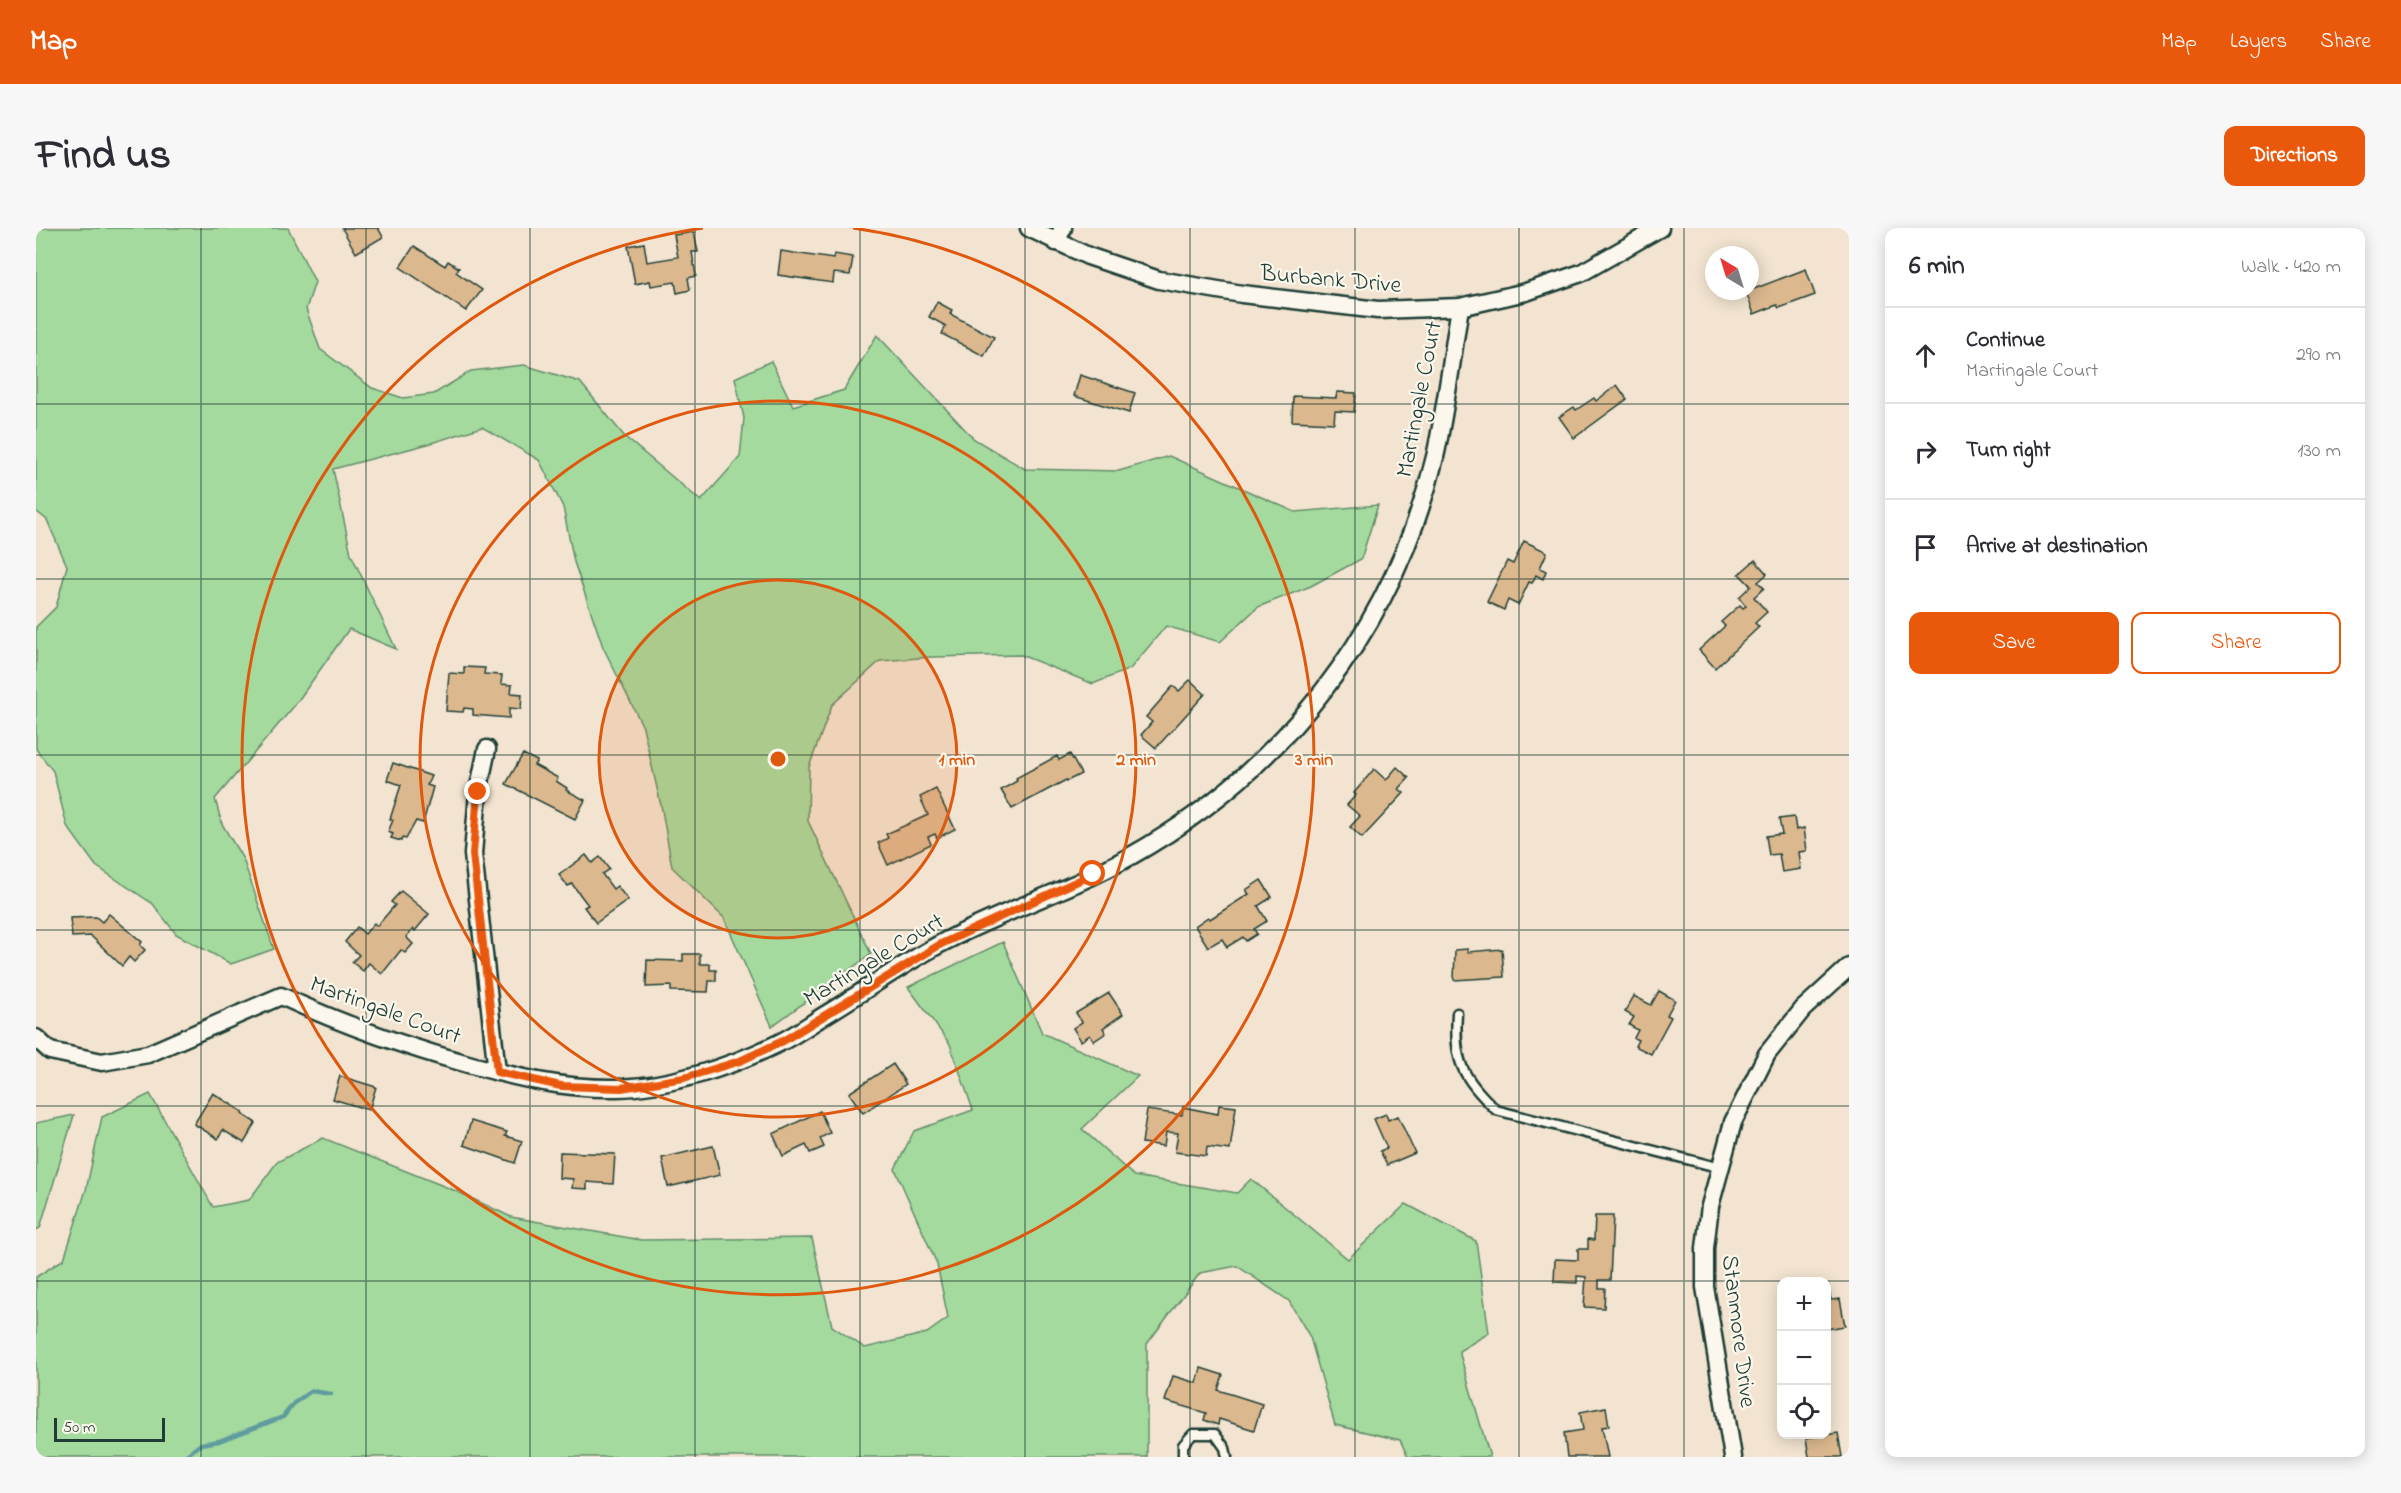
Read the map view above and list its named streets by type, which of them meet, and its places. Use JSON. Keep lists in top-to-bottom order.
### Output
{
  "streets": {
    "street": ["Burbank Drive", "Martingale Court", "Stanmore Drive"]
  },
  "crossings": [
    ["Burbank Drive", "Martingale Court"]
  ],
  "scale_bar": "50 m",
  "north": "top left",
  "page": {
    "header": "Map",
    "nav": ["Map", "Layers", "Share"],
    "title": "Find us",
    "buttons": [
      "Directions",
      ["Save", "Share"]
    ],
    "heading": ["6 min", "Walk · 420 m"],
    "list": [
      ["Continue", "Martingale Court", "290 m"],
      ["Turn right", "130 m"],
      "Arrive at destination"
    ],
    "map_buttons": ["+", "−"],
    "scale": "50 m"
  },
  "rings": ["1 min", "2 min", "3 min"]
}
